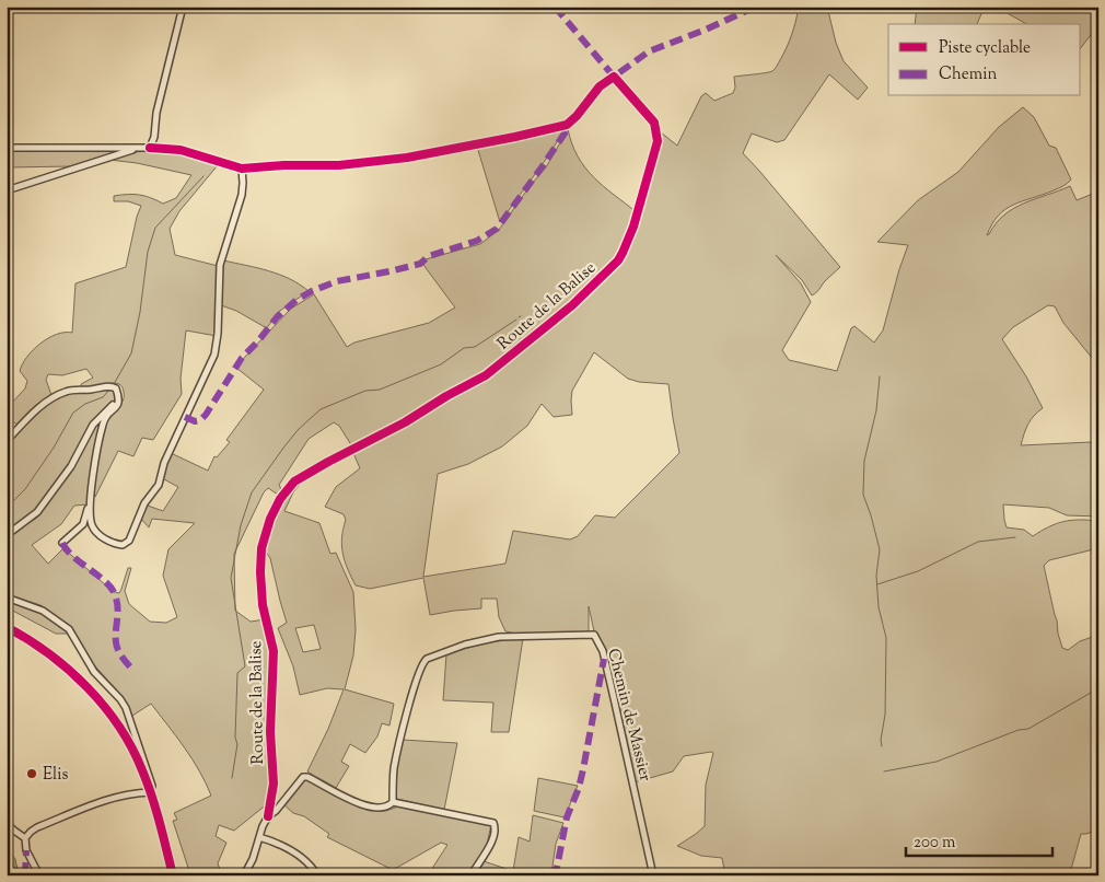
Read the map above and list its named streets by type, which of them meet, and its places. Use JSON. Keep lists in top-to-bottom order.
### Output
{
  "streets": {
    "street": ["Route de la Balise", "Chemin de Massier"]
  },
  "places": ["Elis"],
  "legend": ["Piste cyclable", "Chemin"],
  "scale_bar": "200 m"
}
